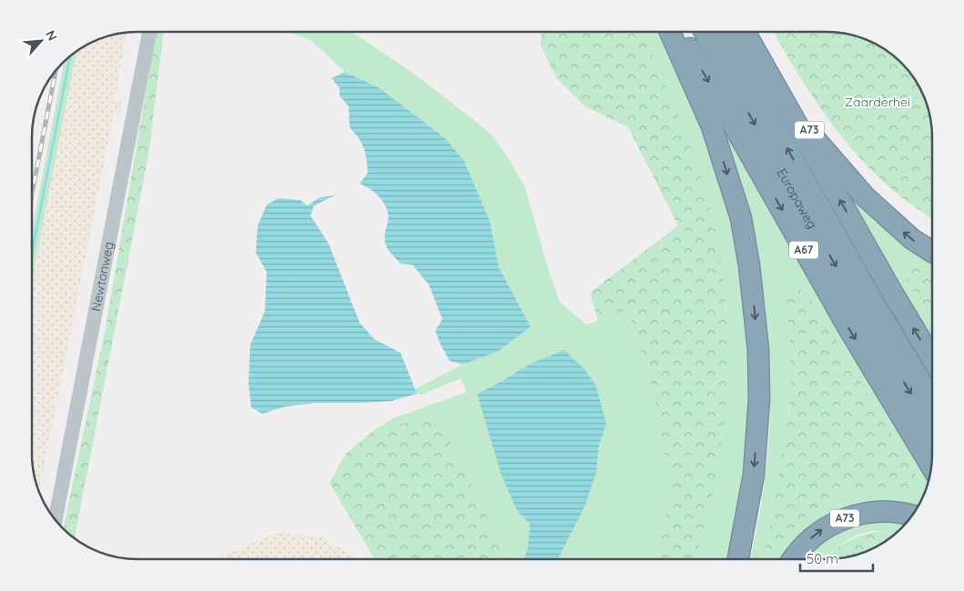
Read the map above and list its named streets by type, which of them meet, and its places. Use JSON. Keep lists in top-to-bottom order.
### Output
{
  "streets": {
    "highway": ["A73", "Europaweg", "A67"],
    "street": ["Newtonweg"]
  },
  "parks": ["Zaarderhei"],
  "scale_bar": "50 m",
  "north": "top right"
}
